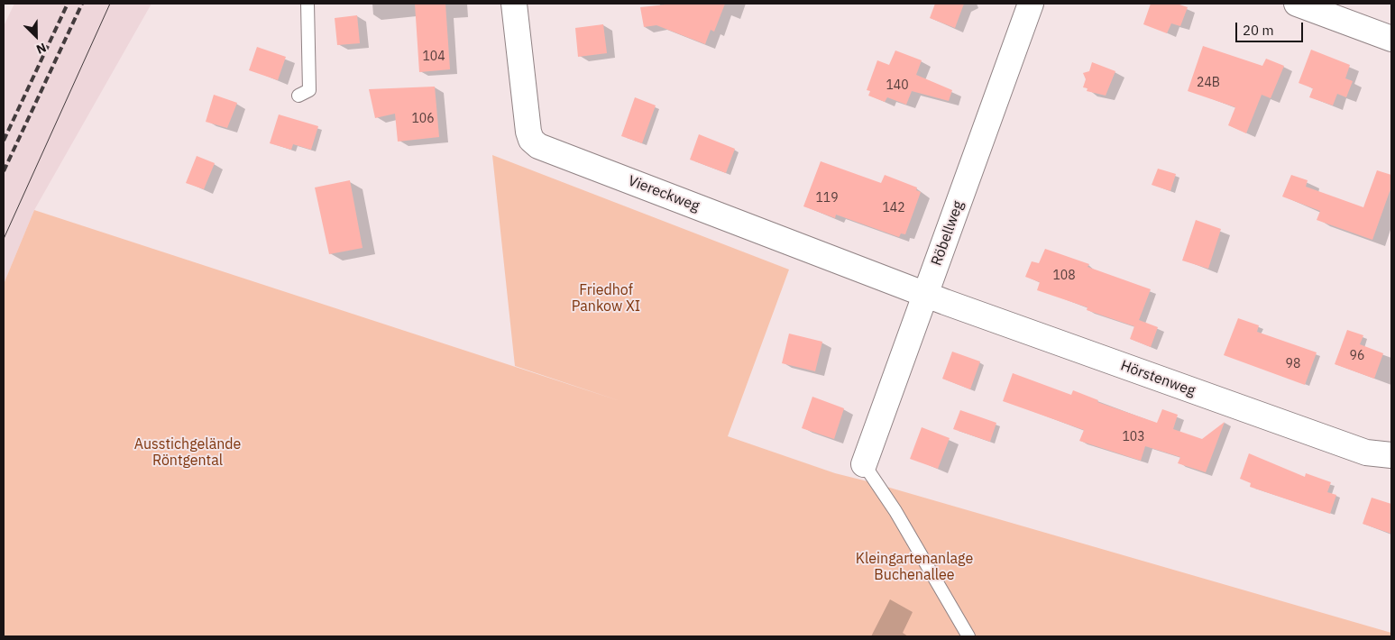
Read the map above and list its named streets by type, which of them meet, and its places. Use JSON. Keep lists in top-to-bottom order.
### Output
{
  "streets": {
    "street": ["Viereckweg", "Röbellweg", "Hörstenweg"]
  },
  "crossings": [
    ["Viereckweg", "Röbellweg"],
    ["Viereckweg", "Hörstenweg"],
    ["Röbellweg", "Hörstenweg"]
  ],
  "parks": ["Friedhof Pankow XI", "Ausstichgelände Röntgental", "Kleingartenanlage Buchenallee"],
  "house_numbers": [
    "104",
    "24B",
    "140",
    "106",
    "119",
    "142",
    "108",
    "96",
    "98",
    "103"
  ],
  "scale_bar": "20 m",
  "north": "bottom right"
}
